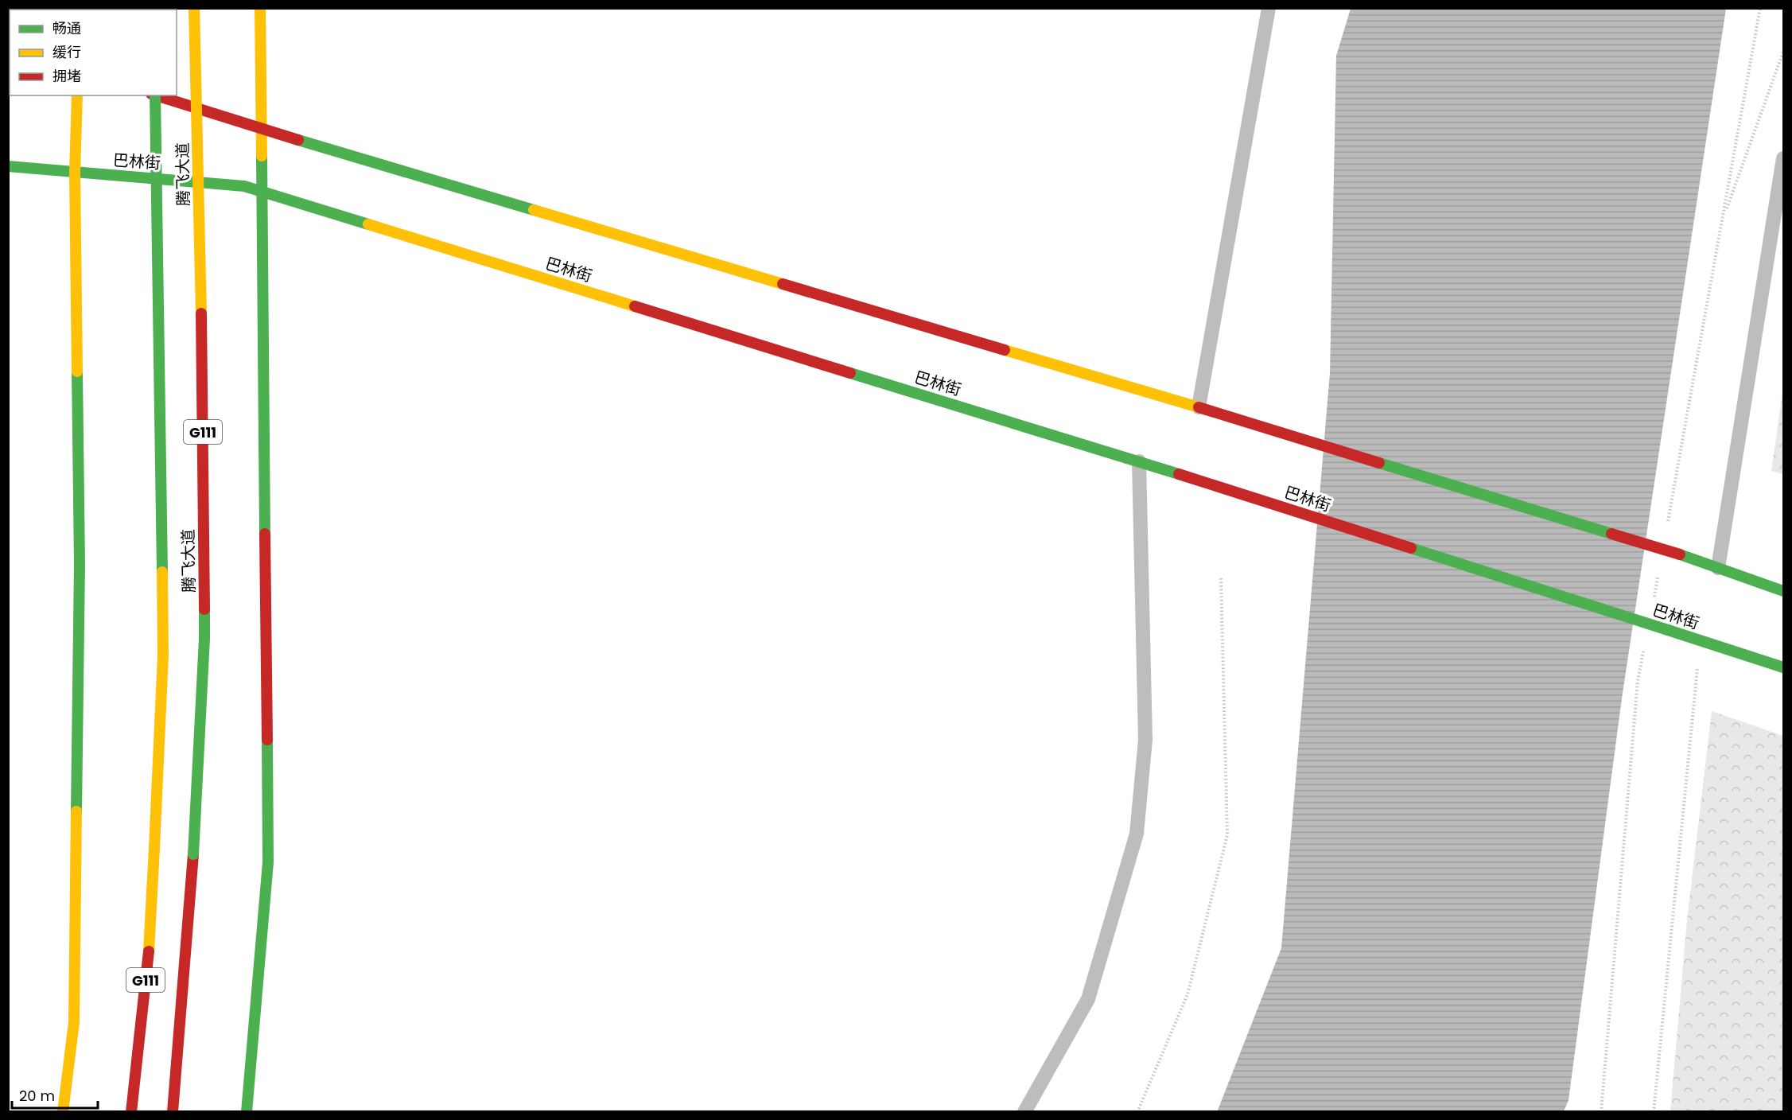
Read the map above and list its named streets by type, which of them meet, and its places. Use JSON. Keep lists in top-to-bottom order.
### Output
{
  "streets": {
    "main road": ["巴林街", "腾飞大道", "G111"]
  },
  "legend": ["畅通", "缓行", "拥堵"],
  "scale_bar": "20 m"
}
